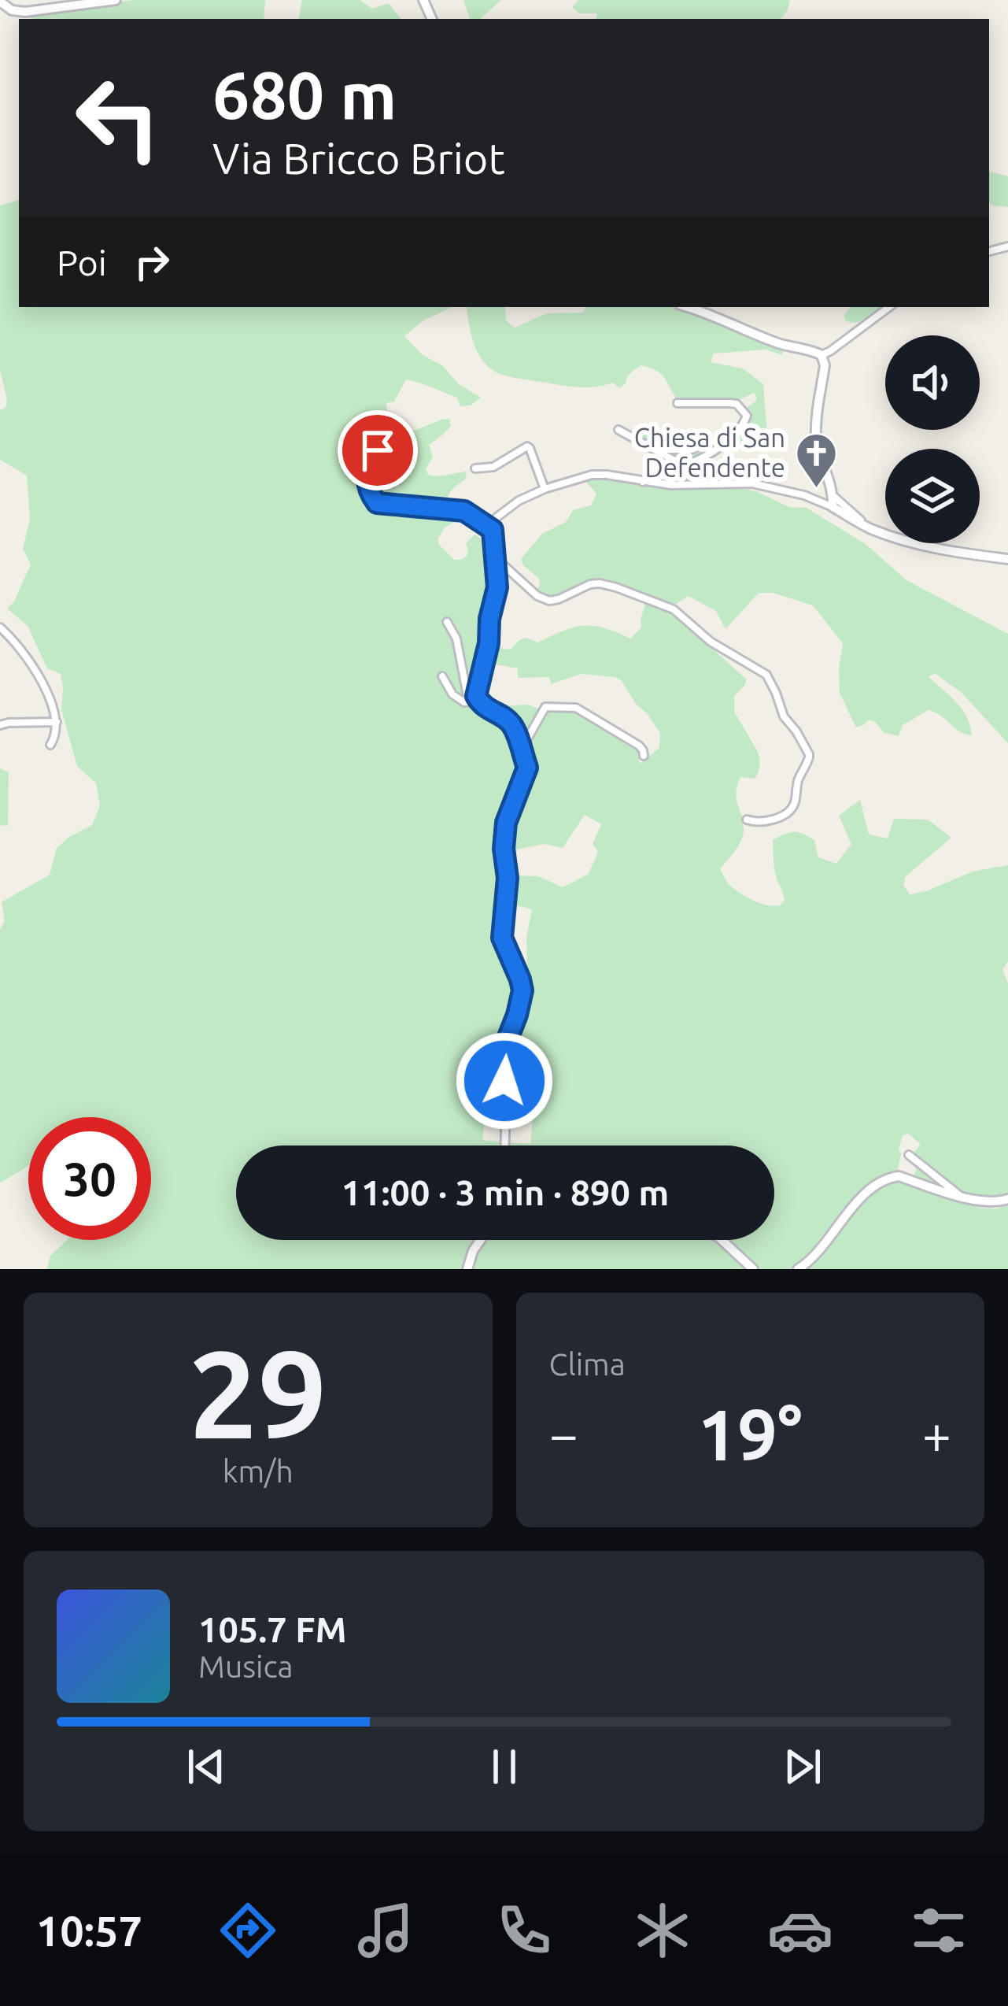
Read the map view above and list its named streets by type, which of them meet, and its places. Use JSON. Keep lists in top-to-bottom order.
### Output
{
  "places": {
    "church": ["Chiesa di San Defendente"]
  },
  "page": {
    "turn": ["680 m", "Via Bricco Briot"],
    "then": "Poi",
    "limit": "30",
    "trip": "11:00 · 3 min · 890 m",
    "tile": [
      ["29", "km/h"],
      "Clima"
    ],
    "heat": ["−", "19°", "+"],
    "song": ["105.7 FM", "Musica"],
    "tabs": "10:57"
  }
}
